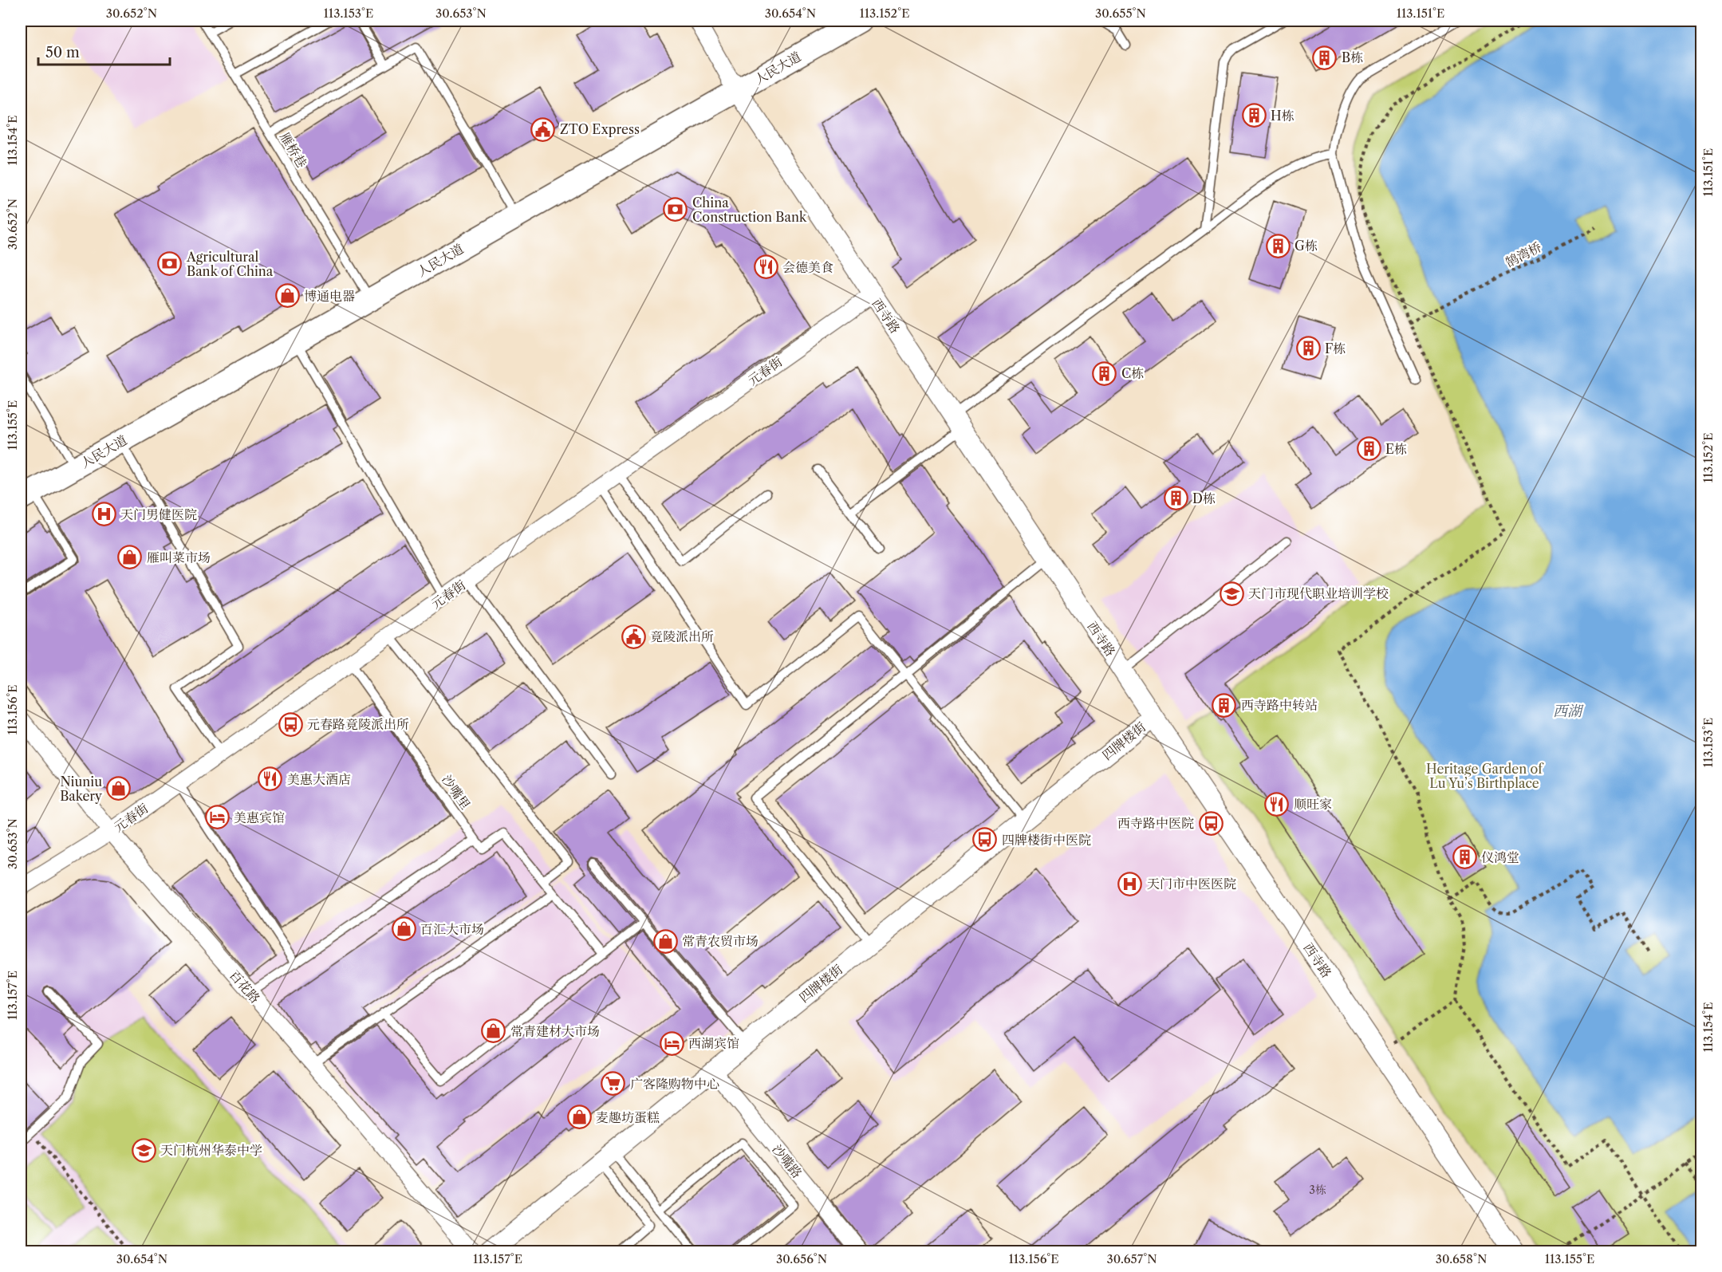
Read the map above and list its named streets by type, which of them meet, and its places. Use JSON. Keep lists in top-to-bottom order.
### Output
{
  "streets": {
    "main road": ["人民大道"],
    "street": [
      "西寺路",
      "元春街",
      "四牌楼街",
      "百花路",
      "沙嘴路"
    ],
    "lane": ["雁桥巷", "沙嘴里"],
    "path": ["鹄湾桥"]
  },
  "crossings": [
    ["人民大道", "雁桥巷"],
    ["人民大道", "西寺路"],
    ["西寺路", "元春街"],
    ["西寺路", "四牌楼街"],
    ["元春街", "沙嘴里"],
    ["元春街", "百花路"],
    ["四牌楼街", "沙嘴路"]
  ],
  "water": ["西湖"],
  "parks": ["Heritage Garden of Lu Yu’s Birthplace"],
  "places": {
    "building": [
      "B栋",
      "H栋",
      "G栋",
      "F栋",
      "C栋",
      "E栋",
      "D栋",
      "西寺路中转站",
      "仪鸿堂"
    ],
    "public building": ["ZTO Express", "竟陵派出所"],
    "bank": ["China Construction Bank", "Agricultural Bank of China"],
    "restaurant": ["会德美食", "美惠大酒店", "顺旺家"],
    "shop": [
      "博通电器",
      "雁叫菜市场",
      "Niuniu Bakery",
      "百汇大市场",
      "常青农贸市场",
      "常青建材大市场",
      "麦趣坊蛋糕"
    ],
    "hospital": ["天门男健医院", "天门市中医医院"],
    "school or university": ["天门市现代职业培训学校", "天门杭州华泰中学"],
    "bus stop": ["元春路竟陵派出所", "西寺路中医院", "四牌楼街中医院"],
    "hotel": ["美惠宾馆", "西湖宾馆"],
    "supermarket": ["广客隆购物中心"]
  },
  "house_numbers": ["3栋"],
  "scale_bar": "50 m",
  "coordinates": [
    "30.652°N",
    "113.153°E",
    "30.653°N",
    "30.654°N",
    "113.152°E",
    "30.655°N",
    "113.151°E",
    "113.154°E",
    "113.155°E",
    "113.156°E",
    "113.157°E",
    "30.656°N",
    "30.657°N",
    "30.658°N"
  ]
}
